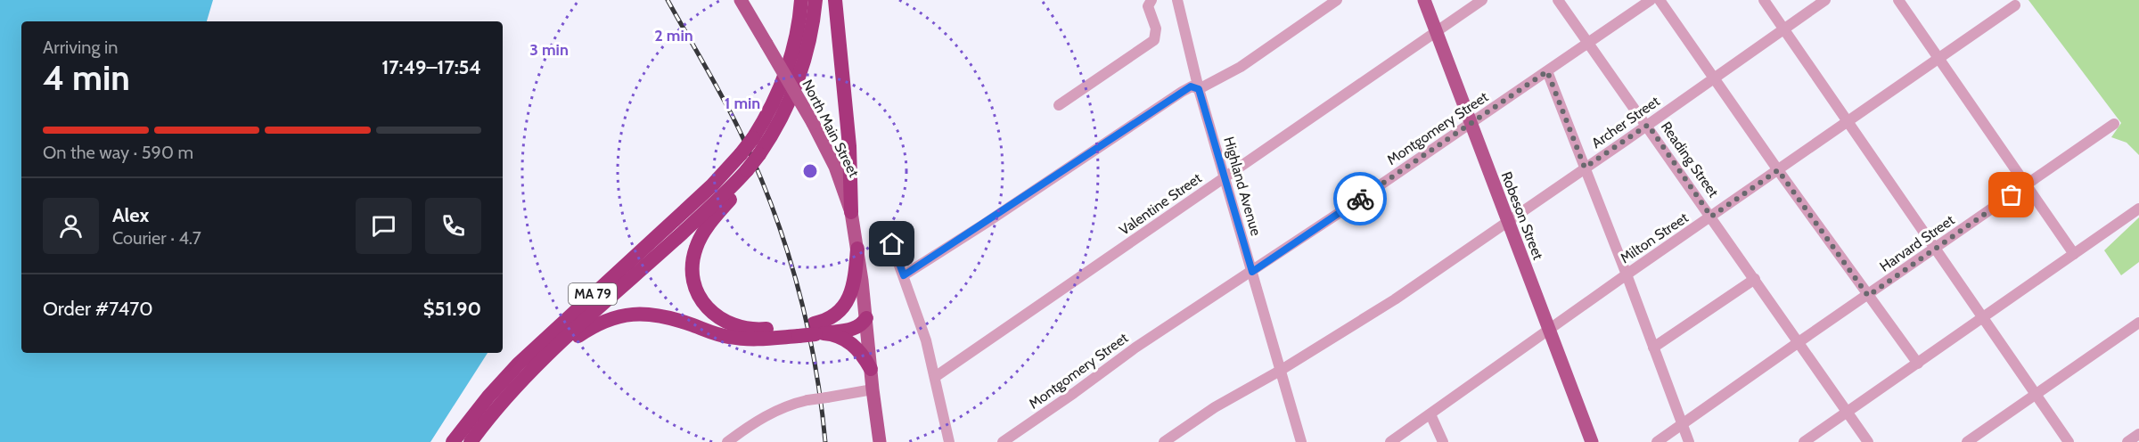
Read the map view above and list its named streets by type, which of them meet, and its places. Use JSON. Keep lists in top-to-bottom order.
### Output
{
  "streets": {
    "highway": ["MA 79"],
    "main road": ["North Main Street", "Robeson Street"],
    "street": [
      "Archer Street",
      "Montgomery Street",
      "Reading Street",
      "Highland Avenue",
      "Valentine Street",
      "Milton Street",
      "Harvard Street"
    ]
  },
  "crossings": [
    ["Archer Street", "Reading Street"],
    ["Archer Street", "Highland Avenue"],
    ["Archer Street", "Robeson Street"],
    ["Montgomery Street", "Reading Street"],
    ["Montgomery Street", "Highland Avenue"],
    ["Montgomery Street", "Robeson Street"],
    ["Reading Street", "Milton Street"],
    ["Reading Street", "Harvard Street"],
    ["Highland Avenue", "Valentine Street"],
    ["Valentine Street", "Robeson Street"],
    ["Robeson Street", "Milton Street"]
  ],
  "page": {
    "heading": ["4 min", "Arriving in", "17:49–17:54"],
    "panel": [
      "Alex",
      "Courier · 4.7",
      "Order #7470",
      "$51.90"
    ],
    "bar": "On the way · 590 m"
  },
  "rings": ["2 min", "3 min", "1 min"]
}
